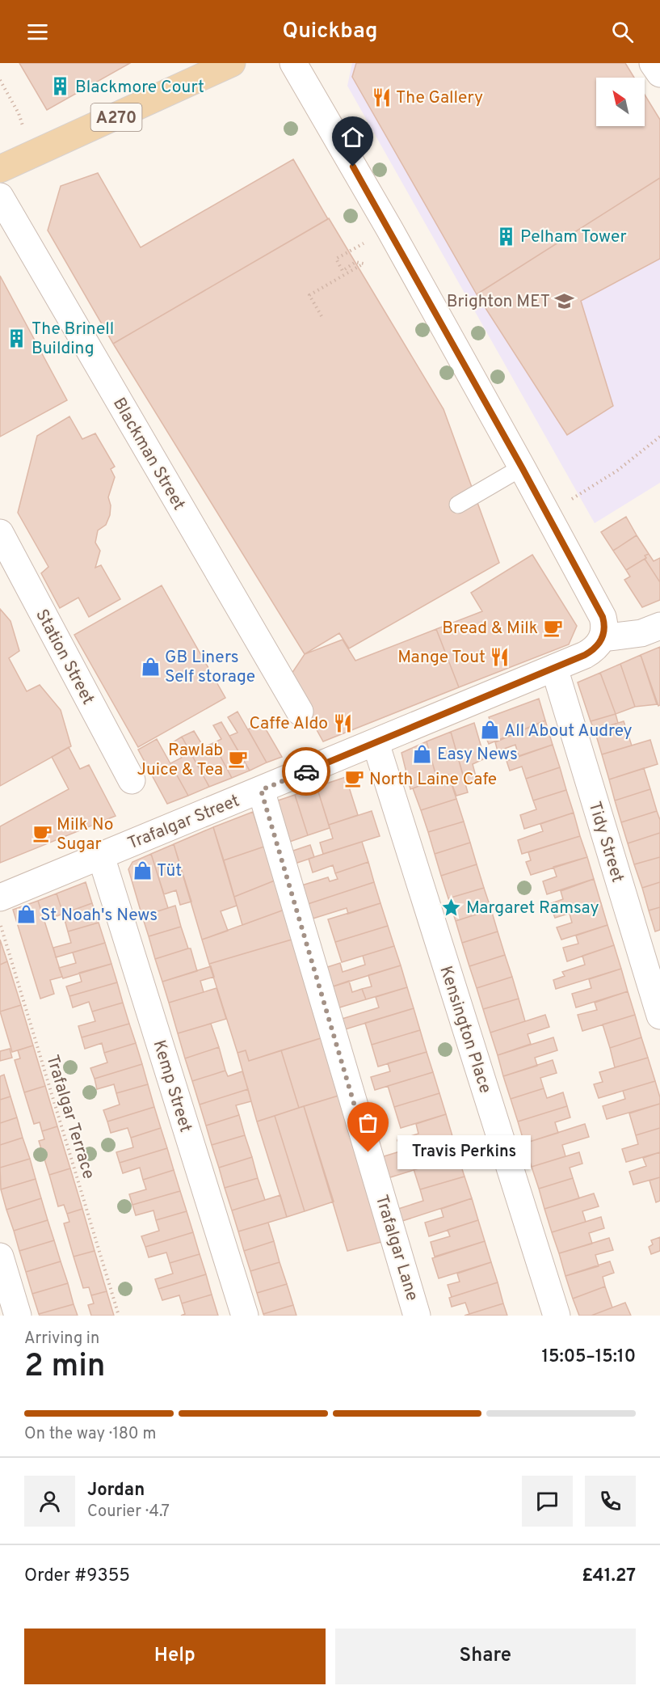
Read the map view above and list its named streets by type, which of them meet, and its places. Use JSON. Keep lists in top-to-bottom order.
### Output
{
  "streets": {
    "main road": ["A270"],
    "street": [
      "Blackman Street",
      "Station Street",
      "Trafalgar Street",
      "Tidy Street",
      "Kensington Place",
      "Kemp Street",
      "Trafalgar Lane"
    ],
    "path": ["Trafalgar Terrace"]
  },
  "crossings": [
    ["Trafalgar Street", "Tidy Street"],
    ["Trafalgar Street", "Kensington Place"],
    ["Trafalgar Street", "Kemp Street"],
    ["Trafalgar Street", "Trafalgar Lane"]
  ],
  "places": {
    "building": ["Blackmore Court", "Pelham Tower", "The Brinell Building"],
    "restaurant": ["The Gallery", "Mange Tout", "Caffe Aldo"],
    "school or university": ["Brighton MET"],
    "cafe": [
      "Bread & Milk",
      "Rawlab Juice & Tea",
      "North Laine Cafe",
      "Milk No Sugar"
    ],
    "shop": [
      "GB Liners Self storage",
      "All About Audrey",
      "Easy News",
      "Tüt",
      "St Noah's News"
    ],
    "place": ["Margaret Ramsay"],
    "other": ["Travis Perkins"]
  },
  "north": "top left",
  "page": {
    "header": "Quickbag",
    "bubble": "Travis Perkins",
    "heading": ["2 min", "Arriving in", "15:05–15:10"],
    "panel": [
      "Jordan",
      "Courier · 4.7",
      "Order #9355",
      "£41.27"
    ],
    "bar": "On the way · 180 m",
    "buttons": ["Help", "Share"]
  }
}
